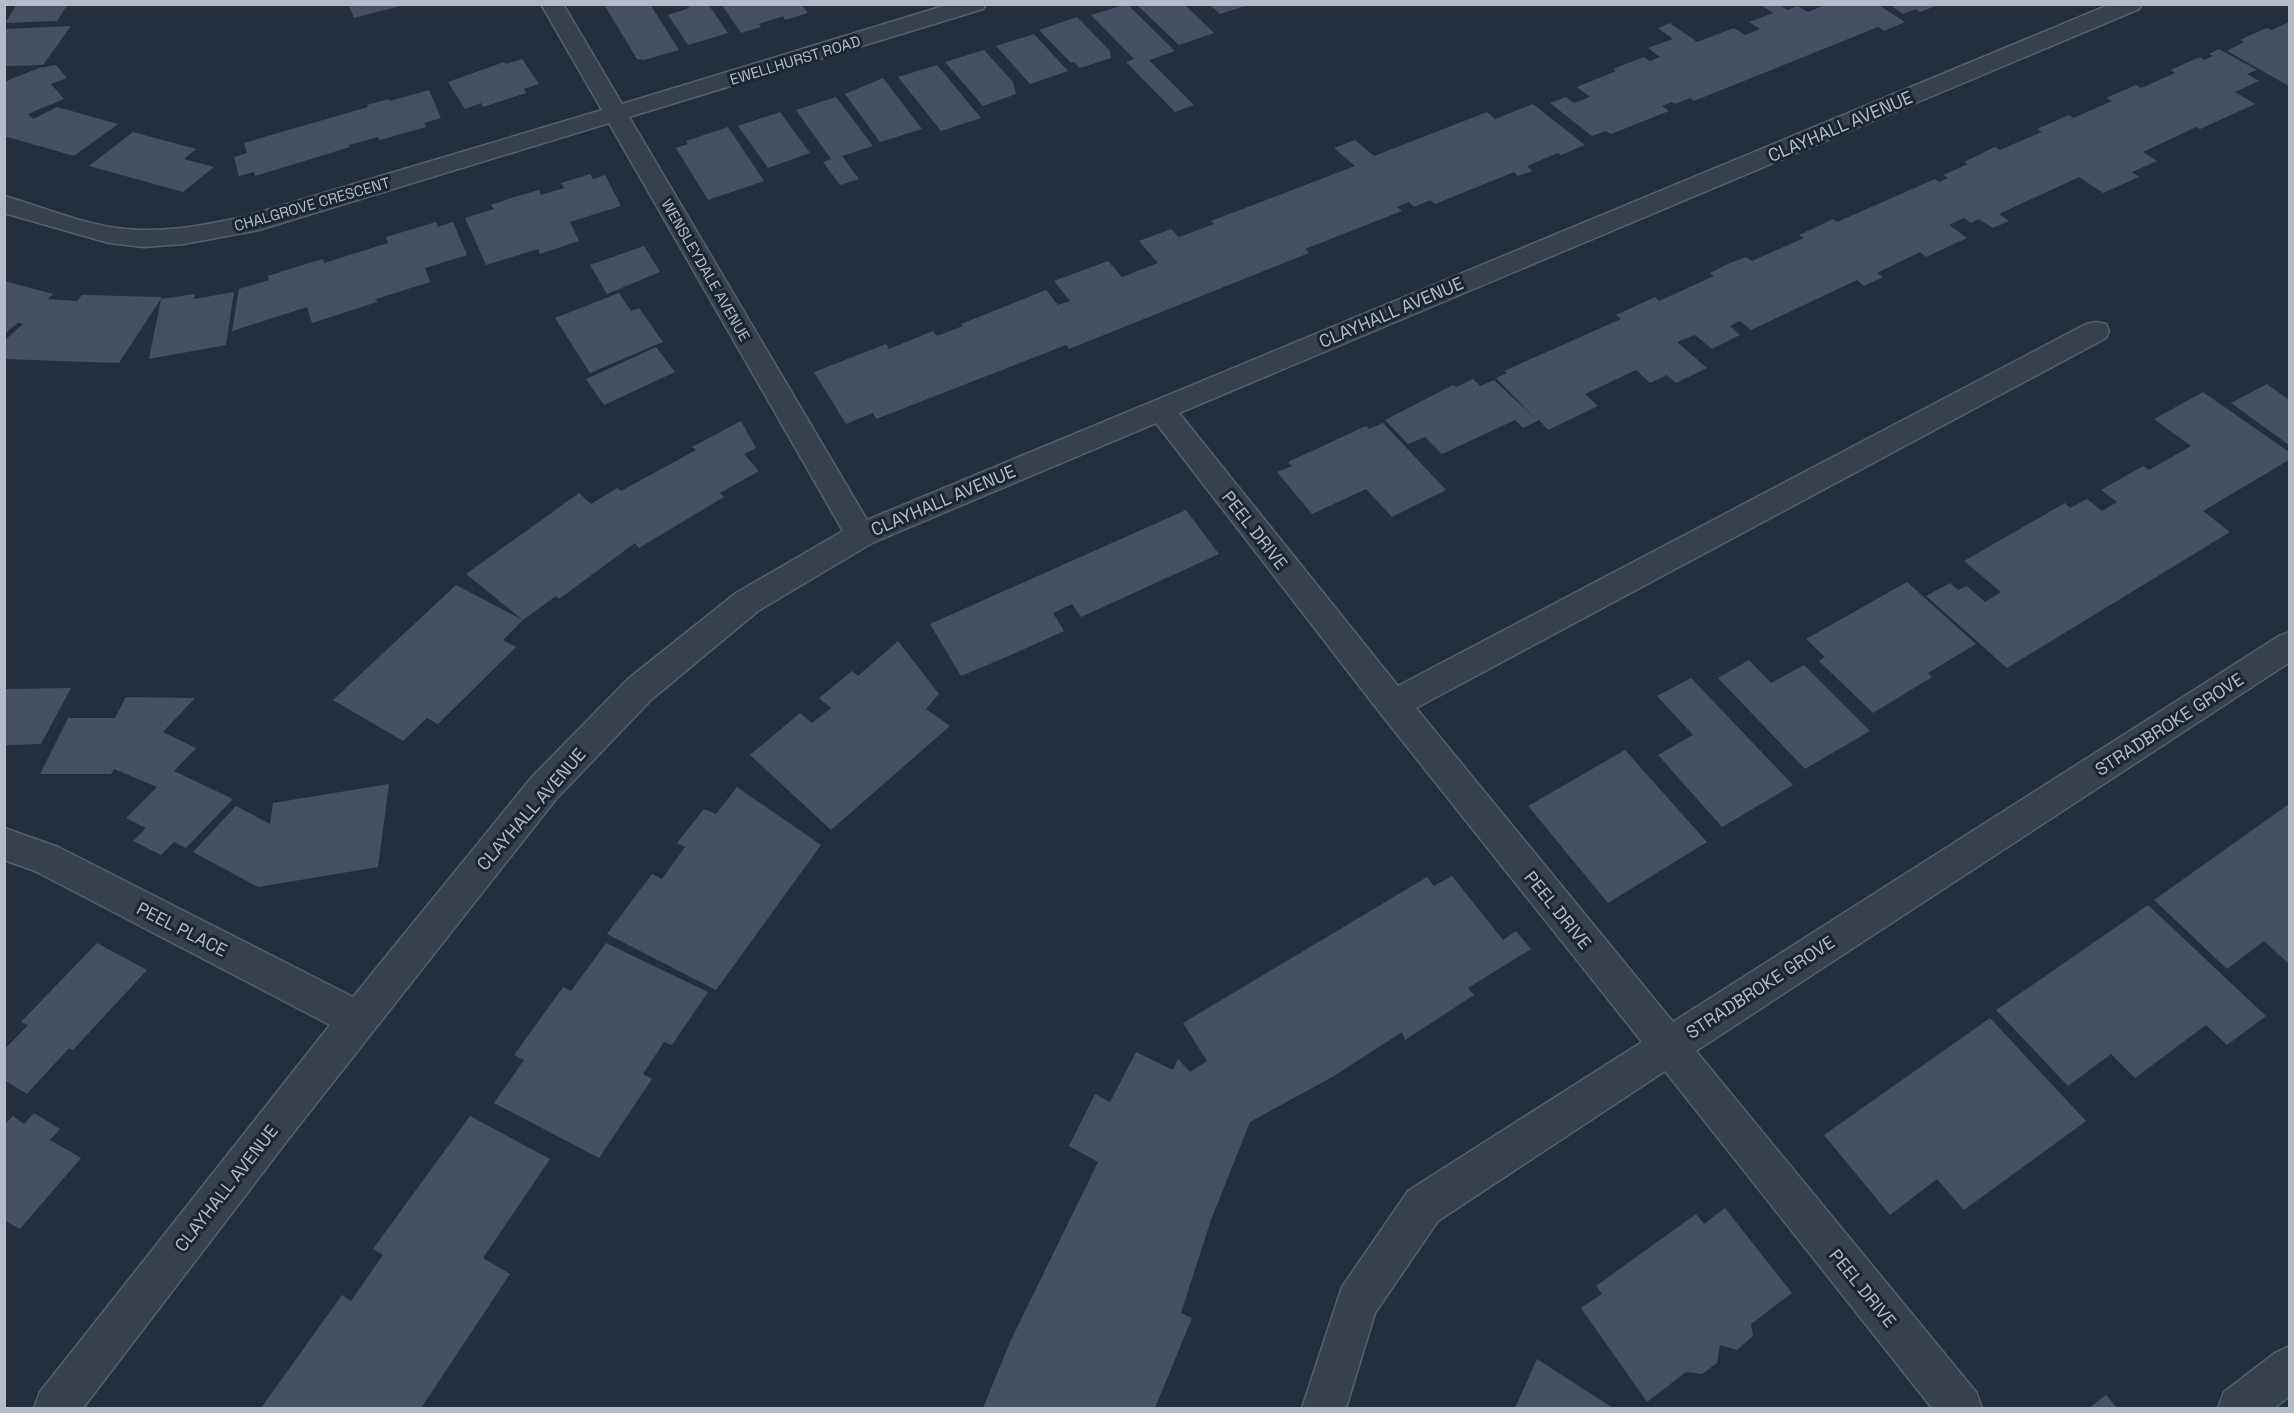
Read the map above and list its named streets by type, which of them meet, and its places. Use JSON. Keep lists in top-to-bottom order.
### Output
{
  "streets": {
    "street": [
      "EWELLHURST ROAD",
      "CLAYHALL AVENUE",
      "CHALGROVE CRESCENT",
      "WENSLEYDALE AVENUE",
      "PEEL DRIVE",
      "STRADBROKE GROVE",
      "PEEL PLACE"
    ]
  },
  "crossings": [
    ["EWELLHURST ROAD", "CHALGROVE CRESCENT"],
    ["EWELLHURST ROAD", "WENSLEYDALE AVENUE"],
    ["CLAYHALL AVENUE", "WENSLEYDALE AVENUE"],
    ["CLAYHALL AVENUE", "PEEL DRIVE"],
    ["CLAYHALL AVENUE", "PEEL PLACE"],
    ["CHALGROVE CRESCENT", "WENSLEYDALE AVENUE"],
    ["PEEL DRIVE", "STRADBROKE GROVE"]
  ]
}
